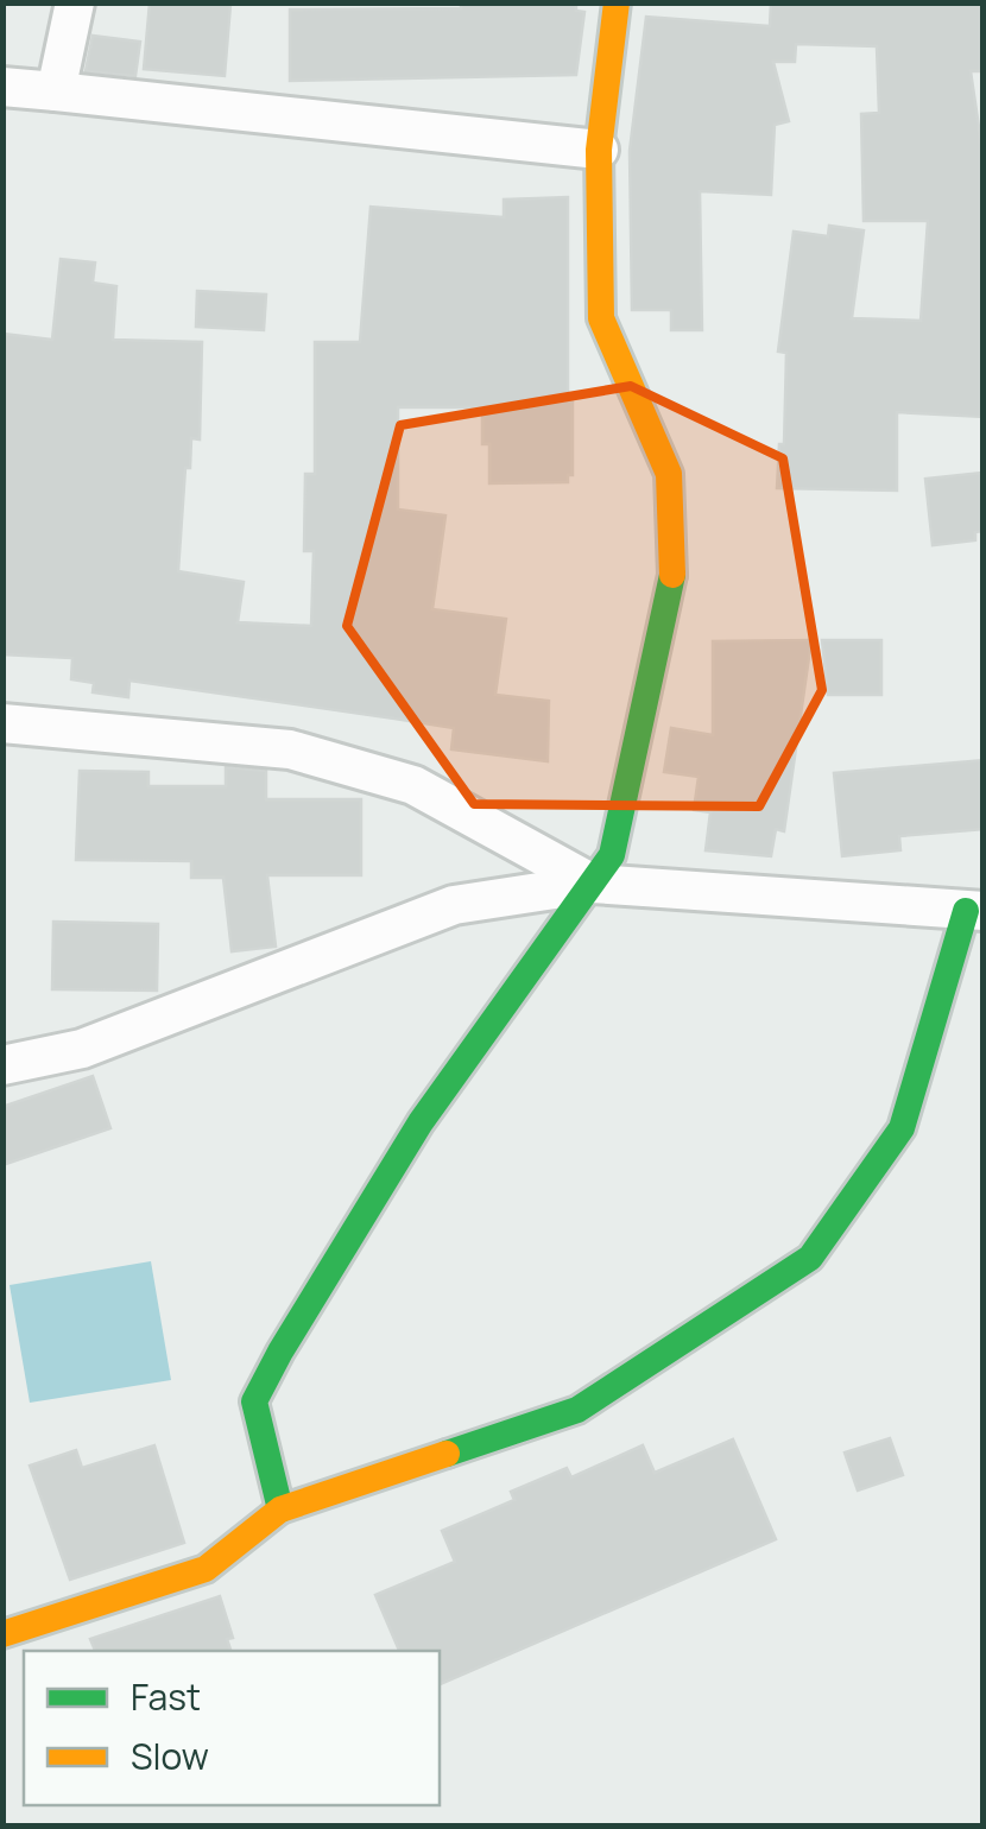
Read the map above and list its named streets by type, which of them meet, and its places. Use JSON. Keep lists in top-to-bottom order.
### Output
{
  "legend": ["Fast", "Slow"]
}
